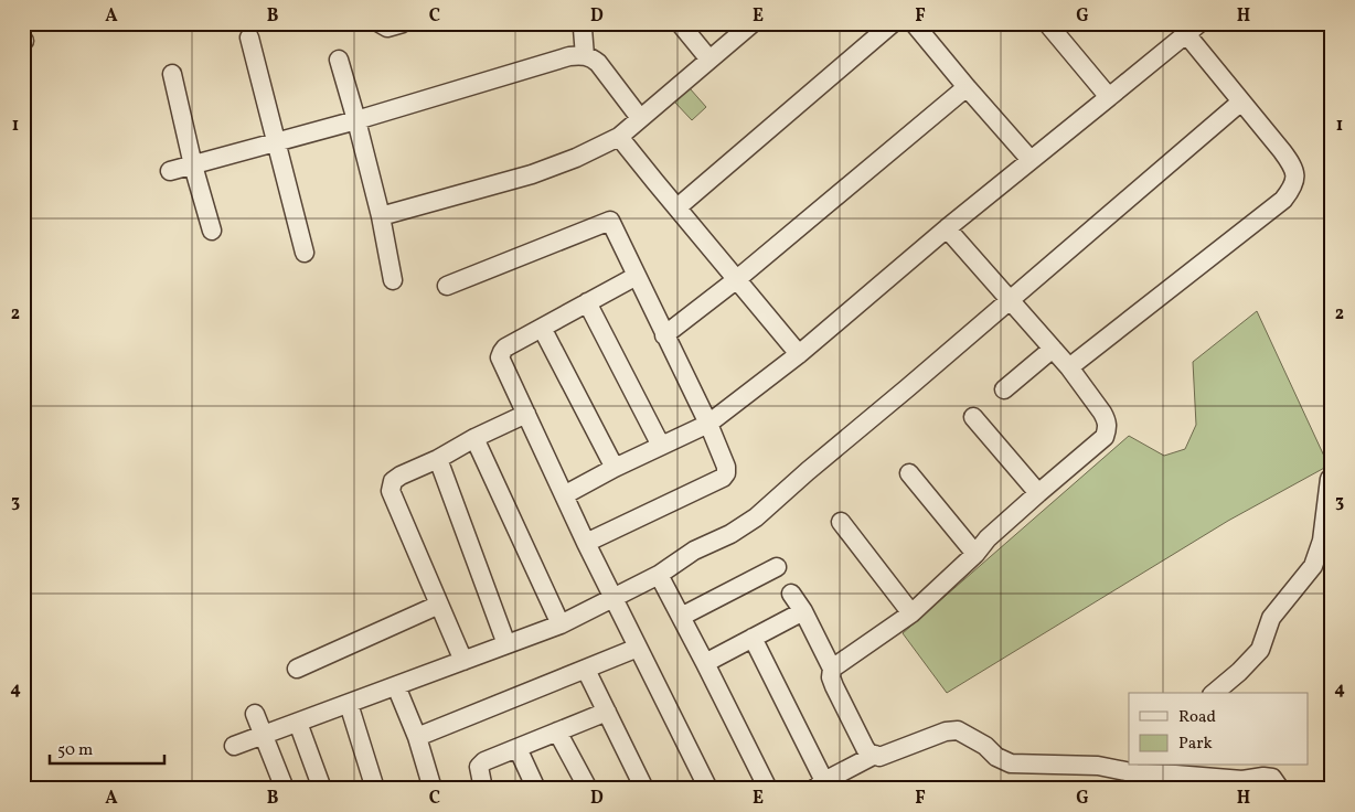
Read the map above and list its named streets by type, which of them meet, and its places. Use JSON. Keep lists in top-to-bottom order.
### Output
{
  "legend": ["Road", "Park"],
  "scale_bar": "50 m",
  "grid": {
    "columns": [
      "A",
      "B",
      "C",
      "D",
      "E",
      "F",
      "G",
      "H"
    ],
    "rows": [
      "1",
      "2",
      "3",
      "4"
    ]
  }
}
